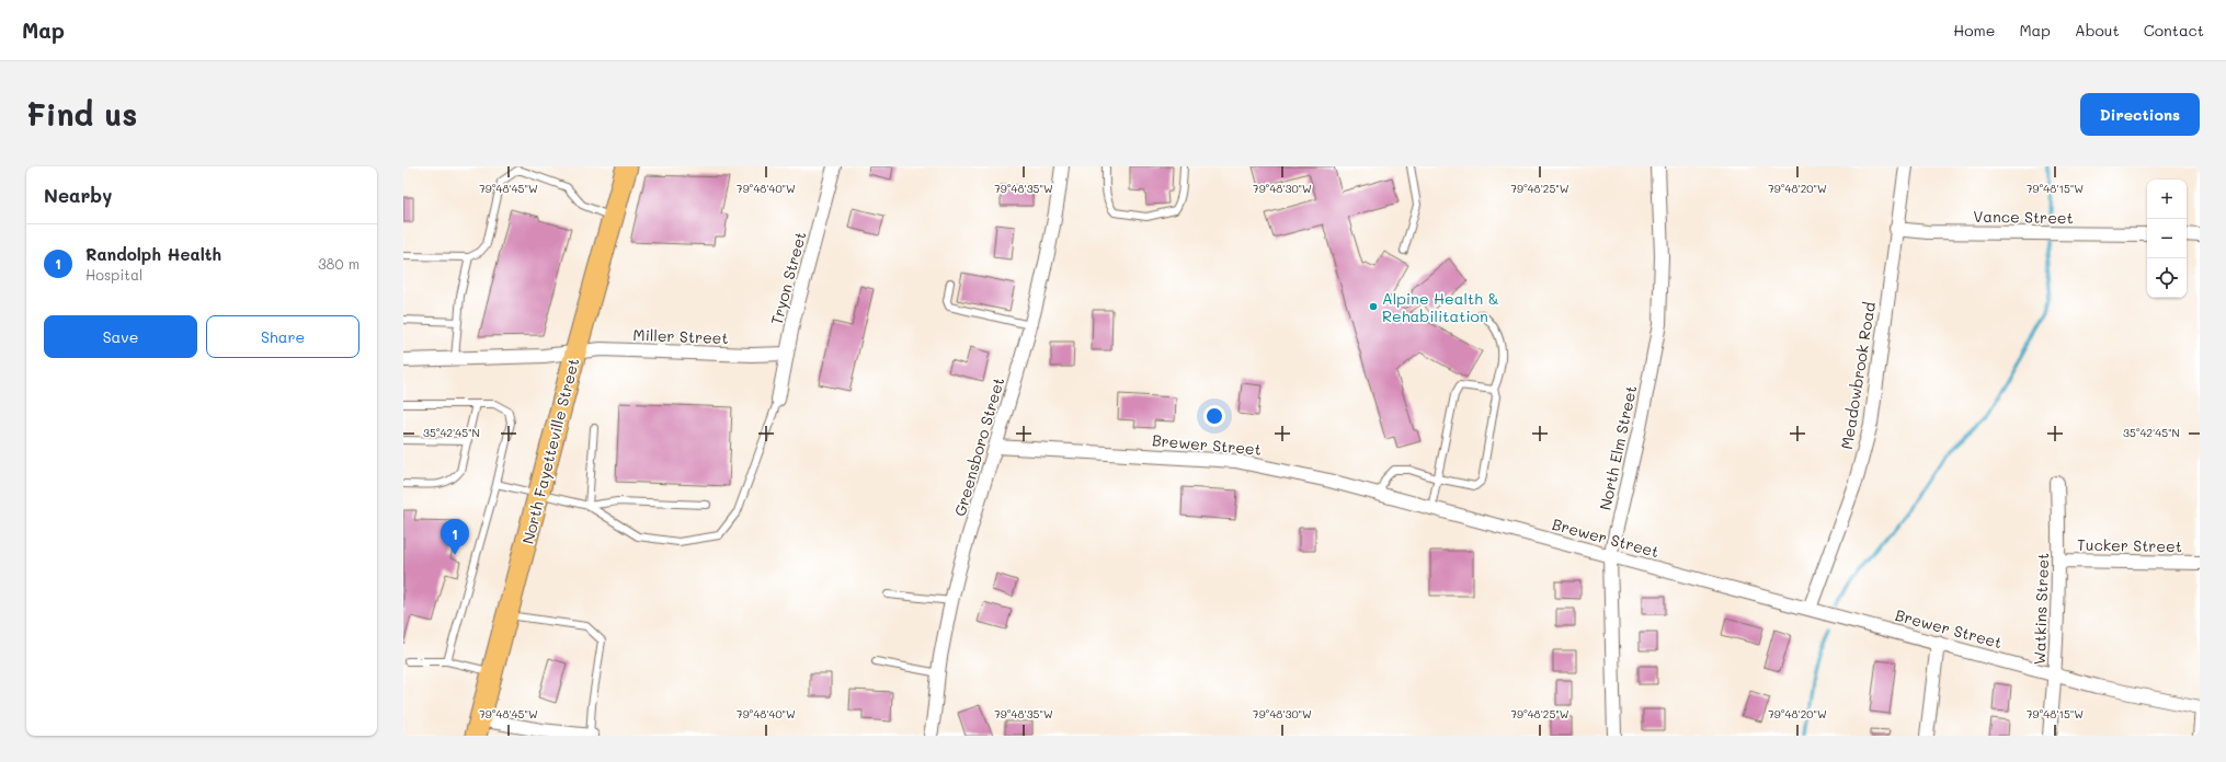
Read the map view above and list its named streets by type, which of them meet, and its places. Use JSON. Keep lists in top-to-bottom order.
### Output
{
  "streets": {
    "main road": ["North Fayetteville Street"],
    "street": [
      "Vance Street",
      "Tryon Street",
      "Miller Street",
      "Meadowbrook Road",
      "Brewer Street",
      "Greensboro Street",
      "North Elm Street",
      "Tucker Street",
      "Watkins Street"
    ]
  },
  "crossings": [
    ["Vance Street", "Meadowbrook Road"],
    ["Tryon Street", "Miller Street"],
    ["Miller Street", "North Fayetteville Street"],
    ["Meadowbrook Road", "Brewer Street"],
    ["Brewer Street", "Greensboro Street"],
    ["Brewer Street", "North Elm Street"],
    ["Brewer Street", "Watkins Street"],
    ["Tucker Street", "Watkins Street"]
  ],
  "places": ["Alpine Health & Rehabilitation"],
  "page": {
    "header": "Map",
    "nav": [
      "Home",
      "Map",
      "About",
      "Contact"
    ],
    "buttons": [
      "Directions",
      ["Save", "Share"]
    ],
    "title": "Find us",
    "heading": "Nearby",
    "map_buttons": ["+", "−"],
    "list": [
      {
        "mark": "1",
        "name": "Randolph Health",
        "note": "Hospital",
        "value": "380 m"
      }
    ],
    "pins": "1"
  },
  "coordinates": [
    "79°48'45\"W",
    "79°48'40\"W",
    "79°48'35\"W",
    "79°48'30\"W",
    "79°48'25\"W",
    "79°48'20\"W",
    "79°48'15\"W",
    "35°42'45\"N"
  ]
}
